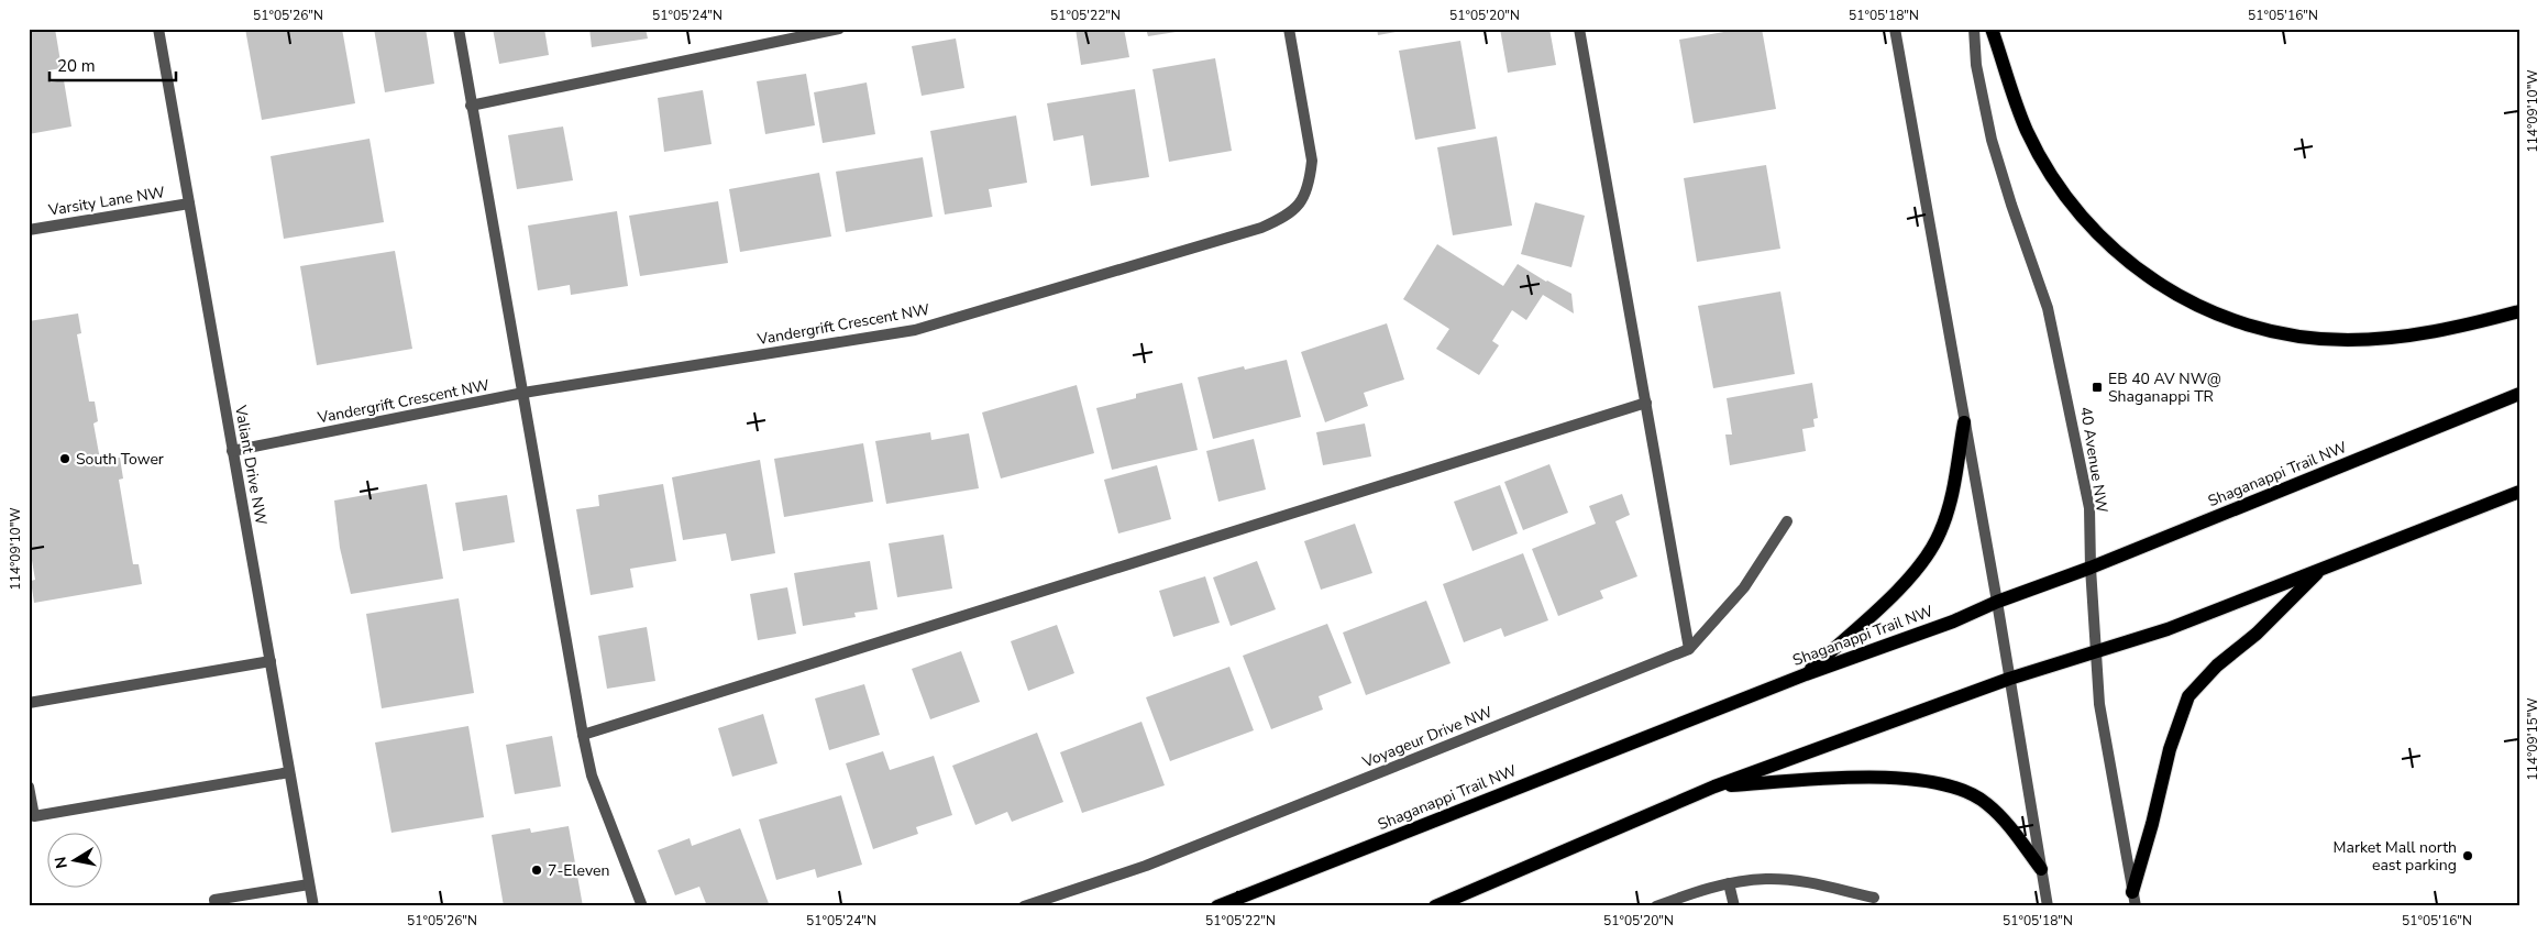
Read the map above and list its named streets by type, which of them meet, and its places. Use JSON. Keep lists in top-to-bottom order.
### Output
{
  "streets": {
    "main road": ["Shaganappi Trail NW"],
    "street": [
      "Varsity Lane NW",
      "Vandergrift Crescent NW",
      "40 Avenue NW",
      "Valiant Drive NW",
      "Voyageur Drive NW"
    ]
  },
  "crossings": [
    ["Varsity Lane NW", "Valiant Drive NW"],
    ["Vandergrift Crescent NW", "Valiant Drive NW"],
    ["40 Avenue NW", "Shaganappi Trail NW"]
  ],
  "places": {
    "transit": ["EB 40 AV NW@ Shaganappi TR"],
    "other": ["South Tower", "Market Mall north east parking", "7-Eleven"]
  },
  "scale_bar": "20 m",
  "north": "left",
  "coordinates": [
    "51°05'26\"N",
    "51°05'24\"N",
    "51°05'22\"N",
    "51°05'20\"N",
    "51°05'18\"N",
    "51°05'16\"N",
    "114°09'10\"W",
    "114°09'15\"W"
  ]
}
